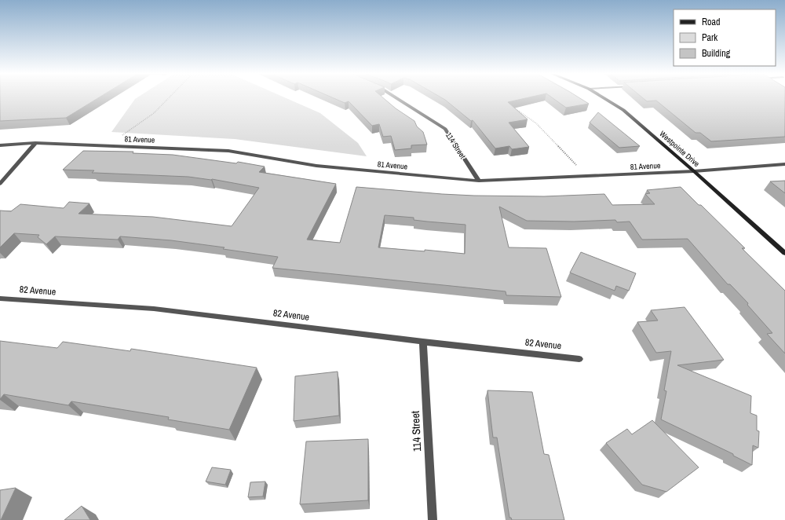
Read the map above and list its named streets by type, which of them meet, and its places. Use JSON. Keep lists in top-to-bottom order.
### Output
{
  "streets": {
    "street": [
      "81 Avenue",
      "114 Street",
      "Westpointe Drive",
      "82 Avenue"
    ]
  },
  "crossings": [
    ["81 Avenue", "114 Street"],
    ["81 Avenue", "Westpointe Drive"],
    ["114 Street", "82 Avenue"]
  ],
  "legend": ["Road", "Park", "Building"]
}
